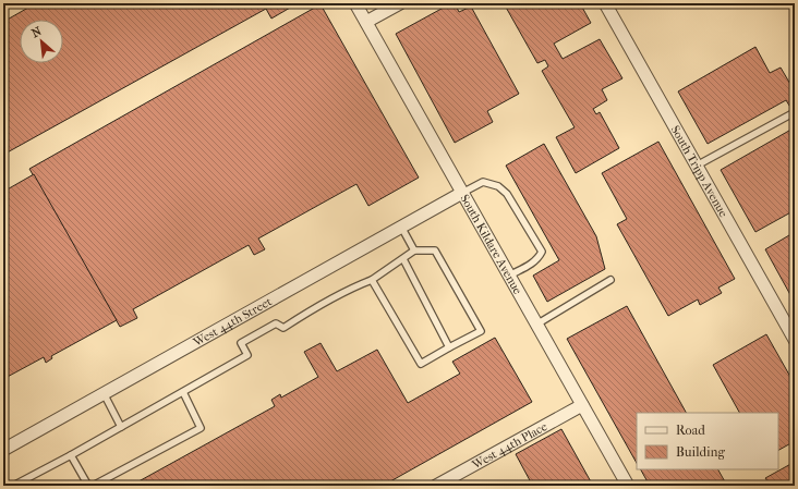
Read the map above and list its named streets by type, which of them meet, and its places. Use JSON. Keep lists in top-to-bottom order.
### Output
{
  "streets": {
    "street": [
      "South Tripp Avenue",
      "South Kildare Avenue",
      "West 44th Street",
      "West 44th Place"
    ]
  },
  "crossings": [
    ["South Kildare Avenue", "West 44th Street"],
    ["South Kildare Avenue", "West 44th Place"]
  ],
  "legend": ["Road", "Building"],
  "north": "top left"
}
